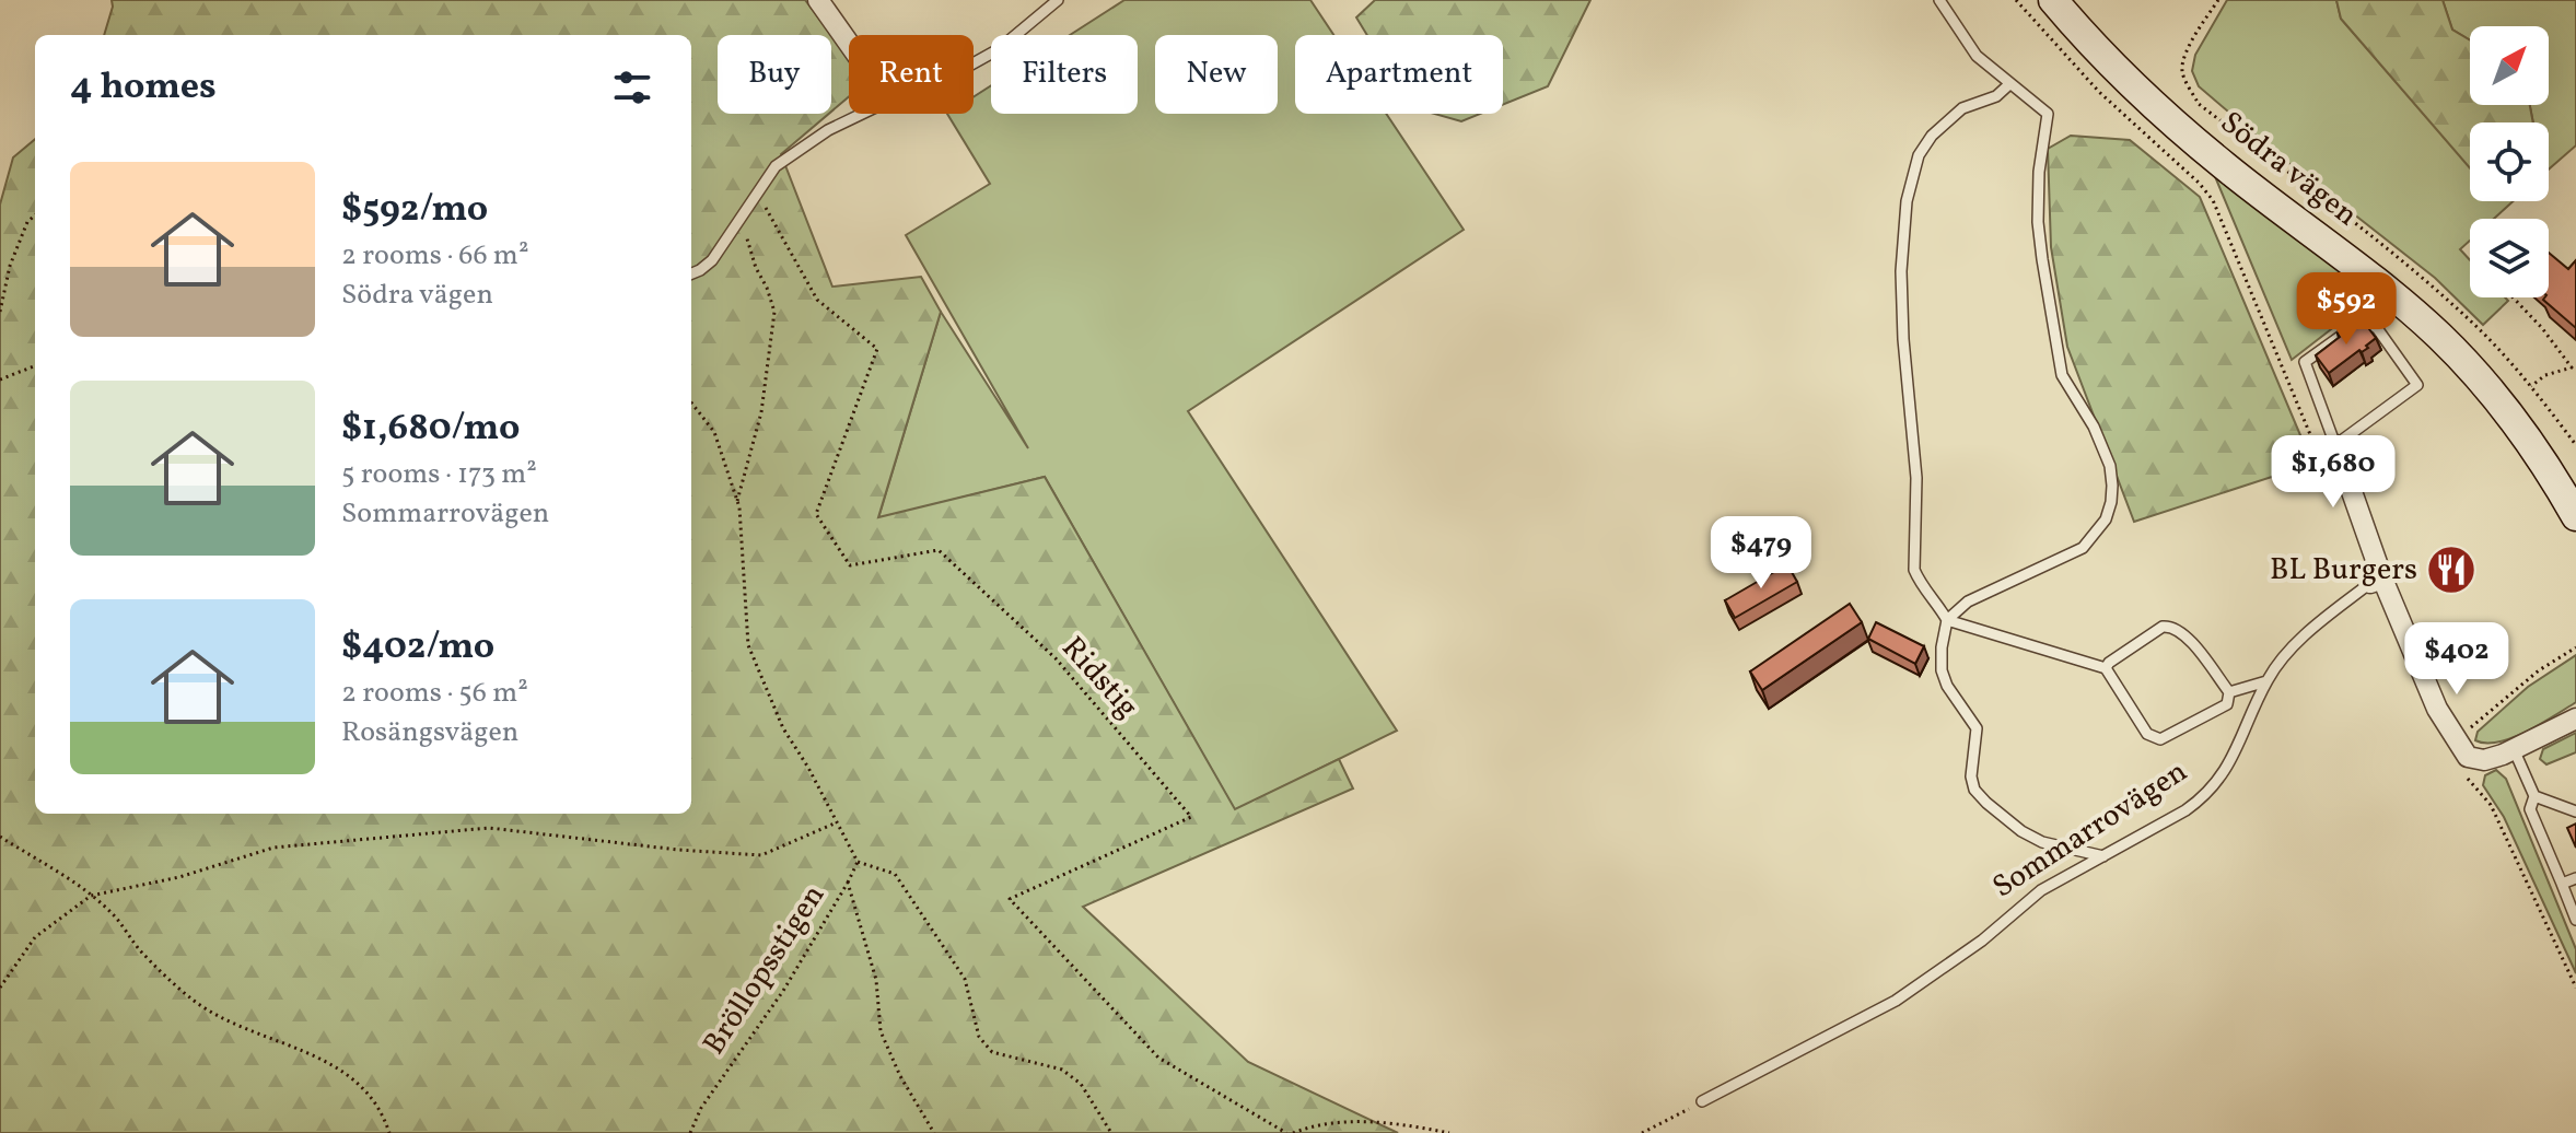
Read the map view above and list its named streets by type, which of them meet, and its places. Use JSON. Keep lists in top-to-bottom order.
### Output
{
  "streets": {
    "main road": ["Södra vägen"],
    "lane": ["Sommarrovägen"],
    "path": ["Ridstig", "Bröllopsstigen"]
  },
  "places": {
    "restaurant": ["BL Burgers"]
  },
  "north": "top right",
  "page": {
    "chip": [
      "Buy",
      "Rent",
      "Filters",
      "New",
      "Apartment"
    ],
    "heading": "4 homes",
    "list": [
      {
        "name": "$592/mo",
        "note": "2 rooms · 66 m² · Södra vägen"
      },
      {
        "name": "$1,680/mo",
        "note": "5 rooms · 173 m² · Sommarrovägen"
      },
      {
        "name": "$402/mo",
        "note": "2 rooms · 56 m² · Rosängsvägen"
      }
    ],
    "price": [
      "$592",
      "$1,680",
      "$479",
      "$402"
    ]
  }
}
